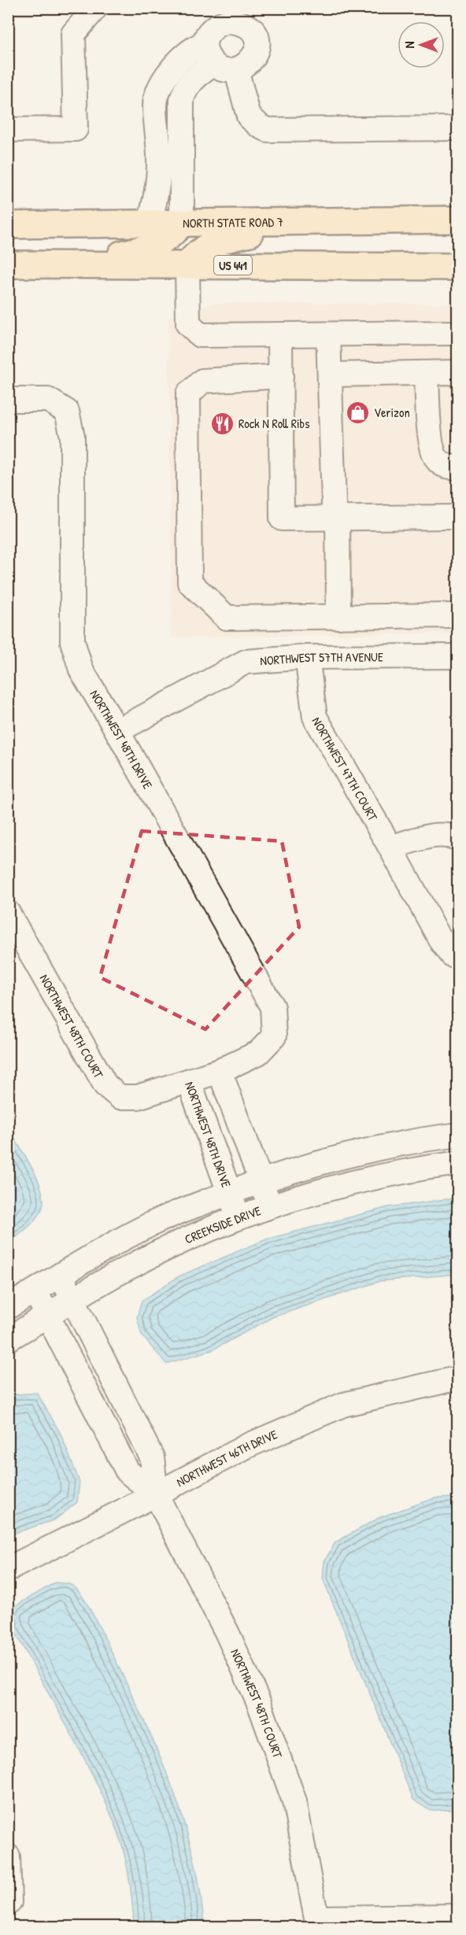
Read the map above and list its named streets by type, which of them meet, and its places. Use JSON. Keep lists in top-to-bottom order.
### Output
{
  "streets": {
    "main road": ["NORTH STATE ROAD 7", "US 441"],
    "street": [
      "NORTHWEST 57TH AVENUE",
      "NORTHWEST 48TH DRIVE",
      "NORTHWEST 47TH COURT",
      "NORTHWEST 48TH COURT",
      "CREEKSIDE DRIVE",
      "NORTHWEST 46TH DRIVE"
    ]
  },
  "crossings": [
    ["NORTHWEST 57TH AVENUE", "NORTHWEST 48TH DRIVE"],
    ["NORTHWEST 57TH AVENUE", "NORTHWEST 47TH COURT"],
    ["NORTHWEST 48TH DRIVE", "NORTHWEST 48TH COURT"],
    ["NORTHWEST 48TH DRIVE", "CREEKSIDE DRIVE"],
    ["NORTHWEST 48TH COURT", "CREEKSIDE DRIVE"],
    ["NORTHWEST 48TH COURT", "NORTHWEST 46TH DRIVE"]
  ],
  "places": {
    "shop": ["Verizon"],
    "restaurant": ["Rock N Roll Ribs"]
  },
  "north": "left"
}
